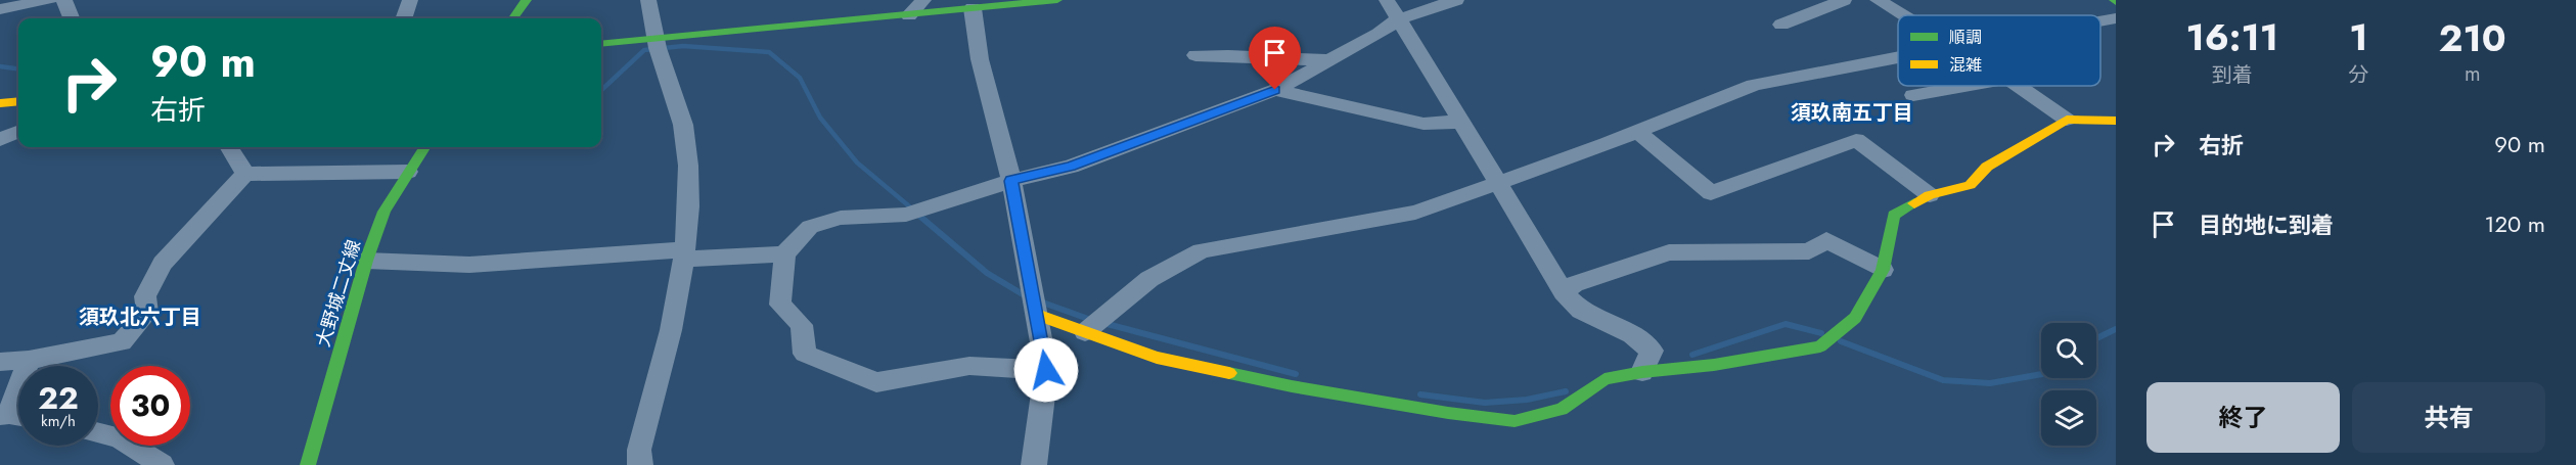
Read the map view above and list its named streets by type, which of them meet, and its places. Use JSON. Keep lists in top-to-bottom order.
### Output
{
  "streets": {
    "street": ["大野城二丈線"]
  },
  "districts": ["須玖南五丁目", "須玖北六丁目"],
  "legend": ["順調", "混雑"],
  "page": {
    "eta": [
      "16:11",
      "到着",
      "1",
      "分",
      "210",
      "m"
    ],
    "turn": ["90 m", "右折"],
    "list": [
      {
        "name": "右折",
        "value": "90 m"
      },
      {
        "name": "目的地に到着",
        "value": "120 m"
      }
    ],
    "speed": "22 km/h",
    "limit": "30",
    "buttons": ["終了", "共有"]
  }
}
